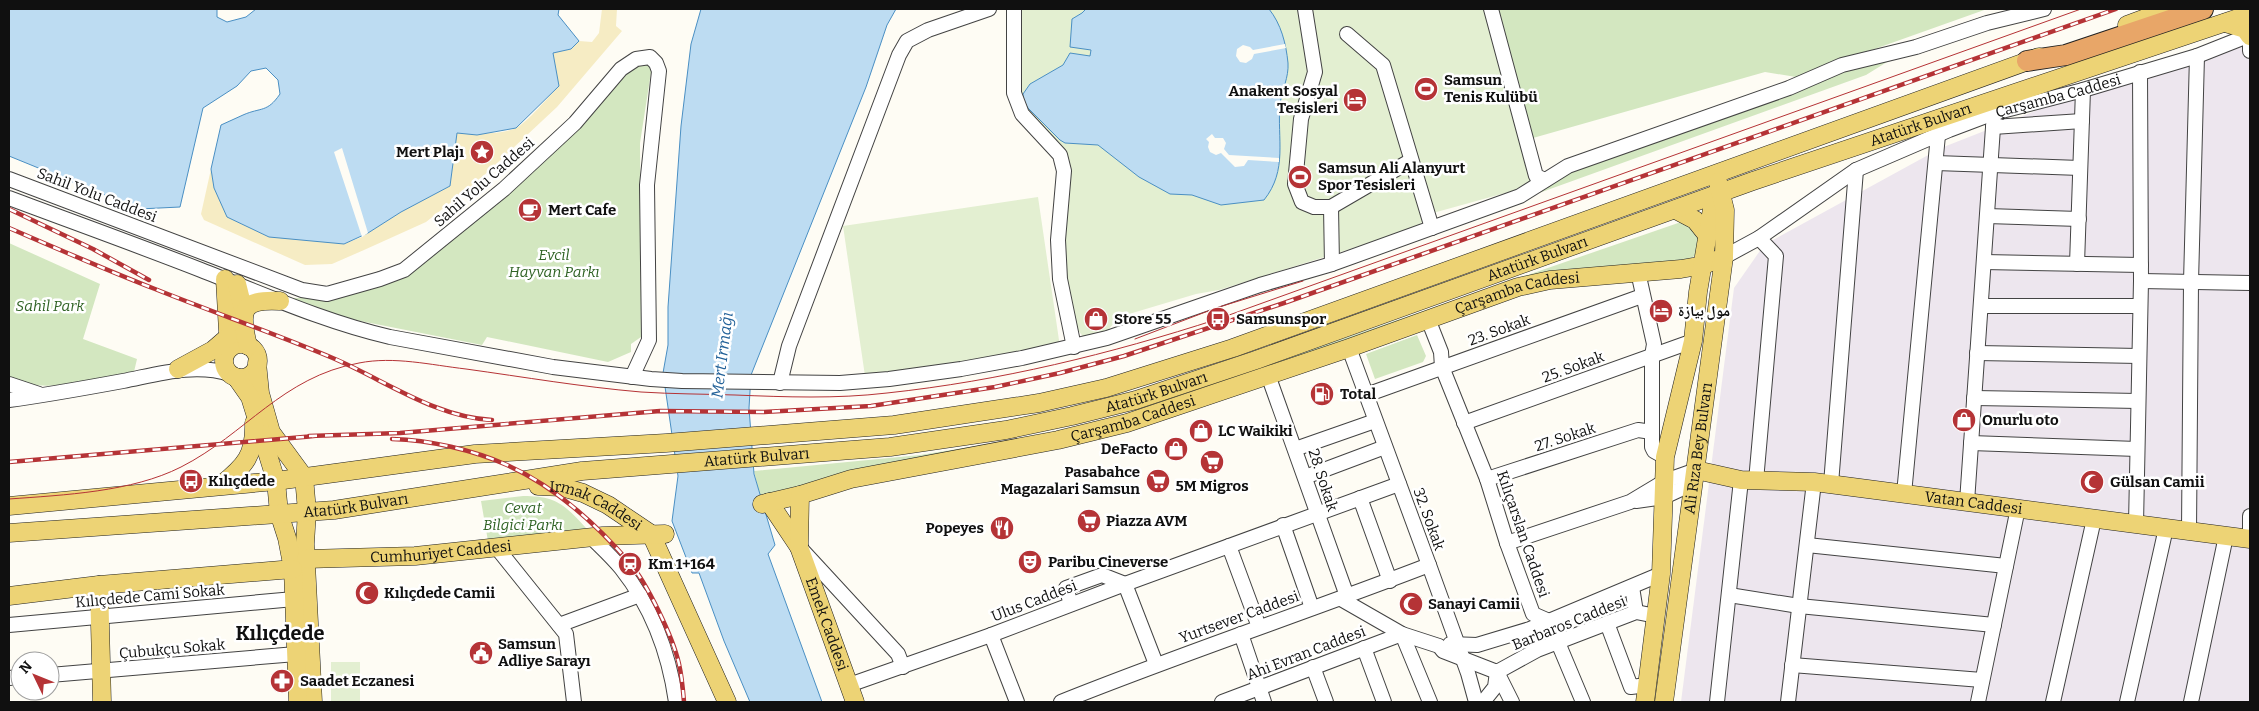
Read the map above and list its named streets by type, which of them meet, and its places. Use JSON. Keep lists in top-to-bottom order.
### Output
{
  "streets": {
    "main road": [
      "Çarşamba Caddesi",
      "Atatürk Bulvarı",
      "Ali Rıza Bey Bulvarı",
      "Vatan Caddesi",
      "Irmak Caddesi",
      "Cumhuriyet Caddesi",
      "Emek Caddesi"
    ],
    "street": [
      "Sahil Yolu Caddesi",
      "23. Sokak",
      "25. Sokak",
      "27. Sokak",
      "28. Sokak",
      "32. Sokak",
      "Kılıçarslan Caddesi",
      "Kılıçdede Cami Sokak",
      "Ulus Caddesi",
      "Yurtsever Caddesi",
      "Barbaros Caddesi",
      "Çubukçu Sokak",
      "Ahi Evran Caddesi"
    ]
  },
  "crossings": [
    ["Çarşamba Caddesi", "Ali Rıza Bey Bulvarı"],
    ["Çarşamba Caddesi", "28. Sokak"],
    ["Çarşamba Caddesi", "32. Sokak"],
    ["Çarşamba Caddesi", "Kılıçarslan Caddesi"],
    ["Çarşamba Caddesi", "Emek Caddesi"],
    ["Atatürk Bulvarı", "Ali Rıza Bey Bulvarı"],
    ["Atatürk Bulvarı", "Irmak Caddesi"],
    ["23. Sokak", "32. Sokak"],
    ["23. Sokak", "Kılıçarslan Caddesi"],
    ["25. Sokak", "Ali Rıza Bey Bulvarı"],
    ["25. Sokak", "Kılıçarslan Caddesi"],
    ["27. Sokak", "Kılıçarslan Caddesi"],
    ["Ali Rıza Bey Bulvarı", "Vatan Caddesi"],
    ["Ali Rıza Bey Bulvarı", "Barbaros Caddesi"],
    ["28. Sokak", "Ulus Caddesi"],
    ["28. Sokak", "Yurtsever Caddesi"],
    ["28. Sokak", "Barbaros Caddesi"],
    ["Irmak Caddesi", "Cumhuriyet Caddesi"],
    ["32. Sokak", "Ulus Caddesi"],
    ["32. Sokak", "Yurtsever Caddesi"],
    ["32. Sokak", "Barbaros Caddesi"],
    ["Kılıçarslan Caddesi", "Barbaros Caddesi"],
    ["Ulus Caddesi", "Emek Caddesi"],
    ["Yurtsever Caddesi", "Barbaros Caddesi"],
    ["Barbaros Caddesi", "Ahi Evran Caddesi"]
  ],
  "districts": ["Kılıçdede"],
  "water": ["Mert Irmağı"],
  "parks": ["Evcil Hayvan Parkı", "Sahil Park", "Cevat Bilgici Parkı"],
  "places": {
    "sports": ["Samsun Tenis Kulübü", "Samsun Ali Alanyurt Spor Tesisleri"],
    "hotel": ["Anakent Sosyal Tesisleri", "مول بيازة"],
    "place": ["Mert Plajı"],
    "cafe": ["Mert Cafe"],
    "shop": [
      "Store 55",
      "Onurlu oto",
      "LC Waikiki",
      "DeFacto"
    ],
    "bus stop": ["Samsunspor", "Kılıçdede"],
    "fuel station": ["Total"],
    "supermarket": ["5M Migros", "Pasabahce Magazalari Samsun", "Piazza AVM"],
    "mosque": ["Gülsan Camii", "Kılıçdede Camii", "Sanayi Camii"],
    "restaurant": ["Popeyes"],
    "theatre": ["Paribu Cineverse"],
    "station": ["Km 1+164"],
    "public building": ["Samsun Adliye Sarayı"],
    "pharmacy": ["Saadet Eczanesi"]
  },
  "north": "top left"
}
